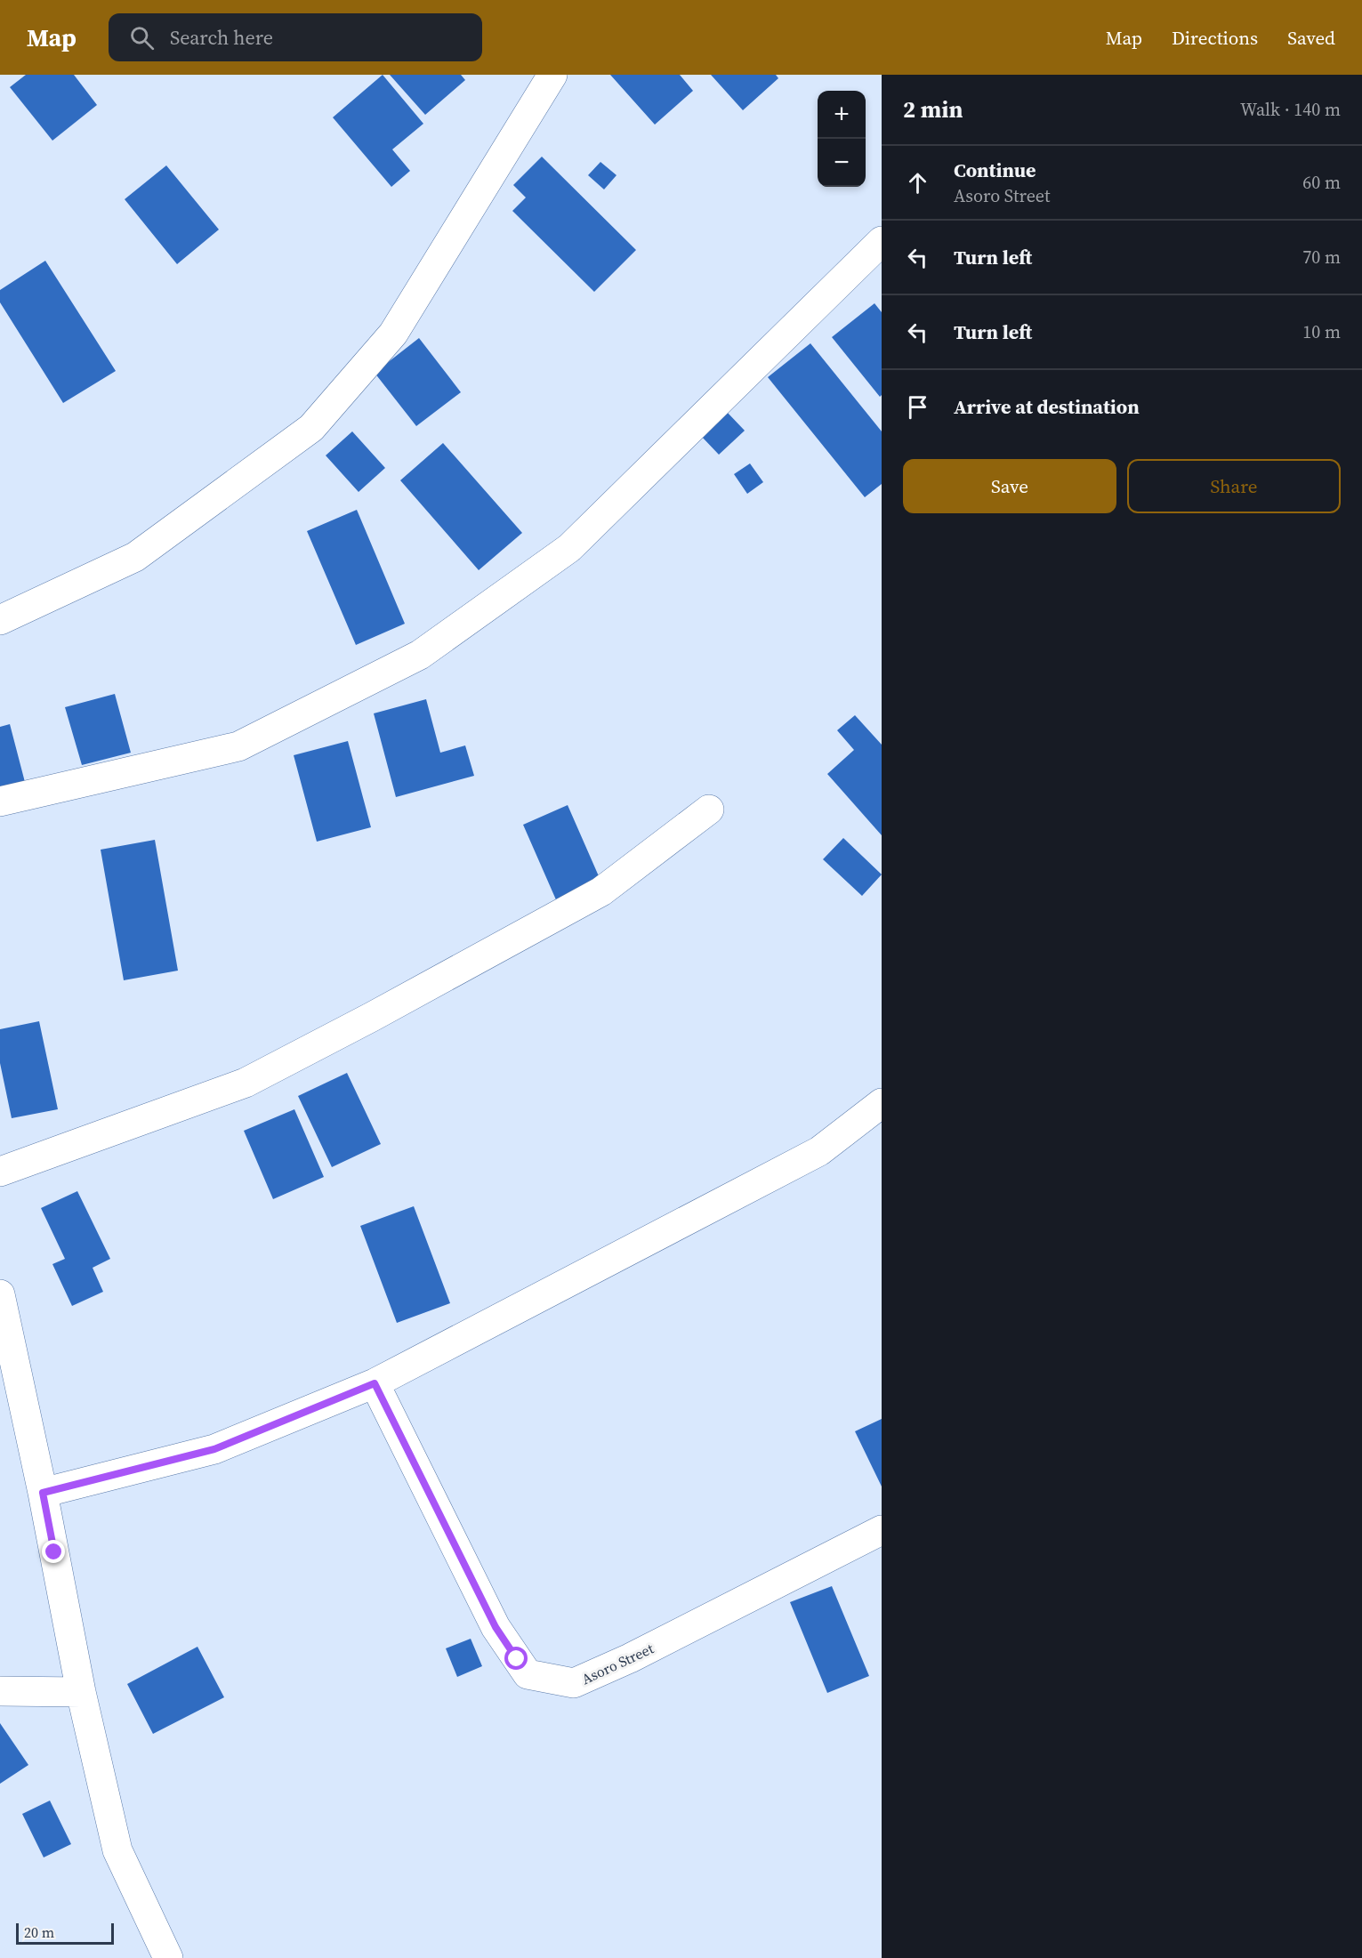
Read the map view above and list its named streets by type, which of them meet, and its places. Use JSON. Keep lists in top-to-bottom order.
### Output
{
  "streets": {
    "street": ["Asoro Street"]
  },
  "scale_bar": "20 m",
  "page": {
    "header": "Map",
    "search": "Search here",
    "nav": ["Map", "Directions", "Saved"],
    "heading": ["2 min", "Walk · 140 m"],
    "map_buttons": ["+", "−"],
    "list": [
      ["Continue", "Asoro Street", "60 m"],
      ["Turn left", "70 m"],
      ["Turn left", "10 m"],
      "Arrive at destination"
    ],
    "buttons": ["Save", "Share"],
    "scale": "20 m"
  }
}
